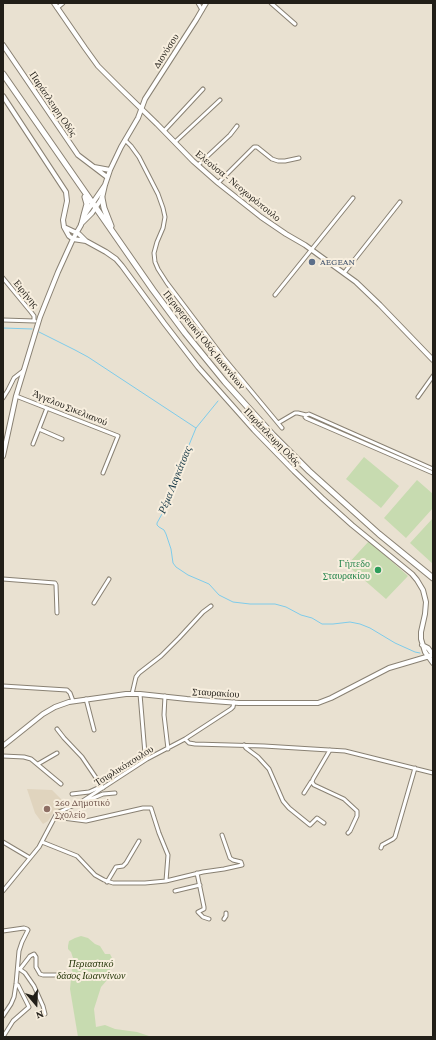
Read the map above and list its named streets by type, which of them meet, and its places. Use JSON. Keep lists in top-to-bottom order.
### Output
{
  "streets": {
    "highway": ["Περιφερειακή Οδός Ιωαννίνων"],
    "street": [
      "Διονύσου",
      "Παράπλευρη Οδός",
      "Ελεούσα - Νεοχωρόπουλο",
      "Ειρήνης",
      "Άγγελου Σικελιανού",
      "Σταυρακίου",
      "Τσιφλικόπουλου"
    ]
  },
  "crossings": [
    ["Διονύσου", "Παράπλευρη Οδός"],
    ["Διονύσου", "Ελεούσα - Νεοχωρόπουλο"],
    ["Παράπλευρη Οδός", "Σταυρακίου"],
    ["Σταυρακίου", "Τσιφλικόπουλου"]
  ],
  "water": ["Ρέμα Λαγκάτσας"],
  "parks": ["Περιαστικό δάσος Ιωαννίνων"],
  "places": ["AEGEAN", "Γήπεδο Σταυρακίου", "26ο Δημοτικό Σχολείο"],
  "north": "bottom"
}
